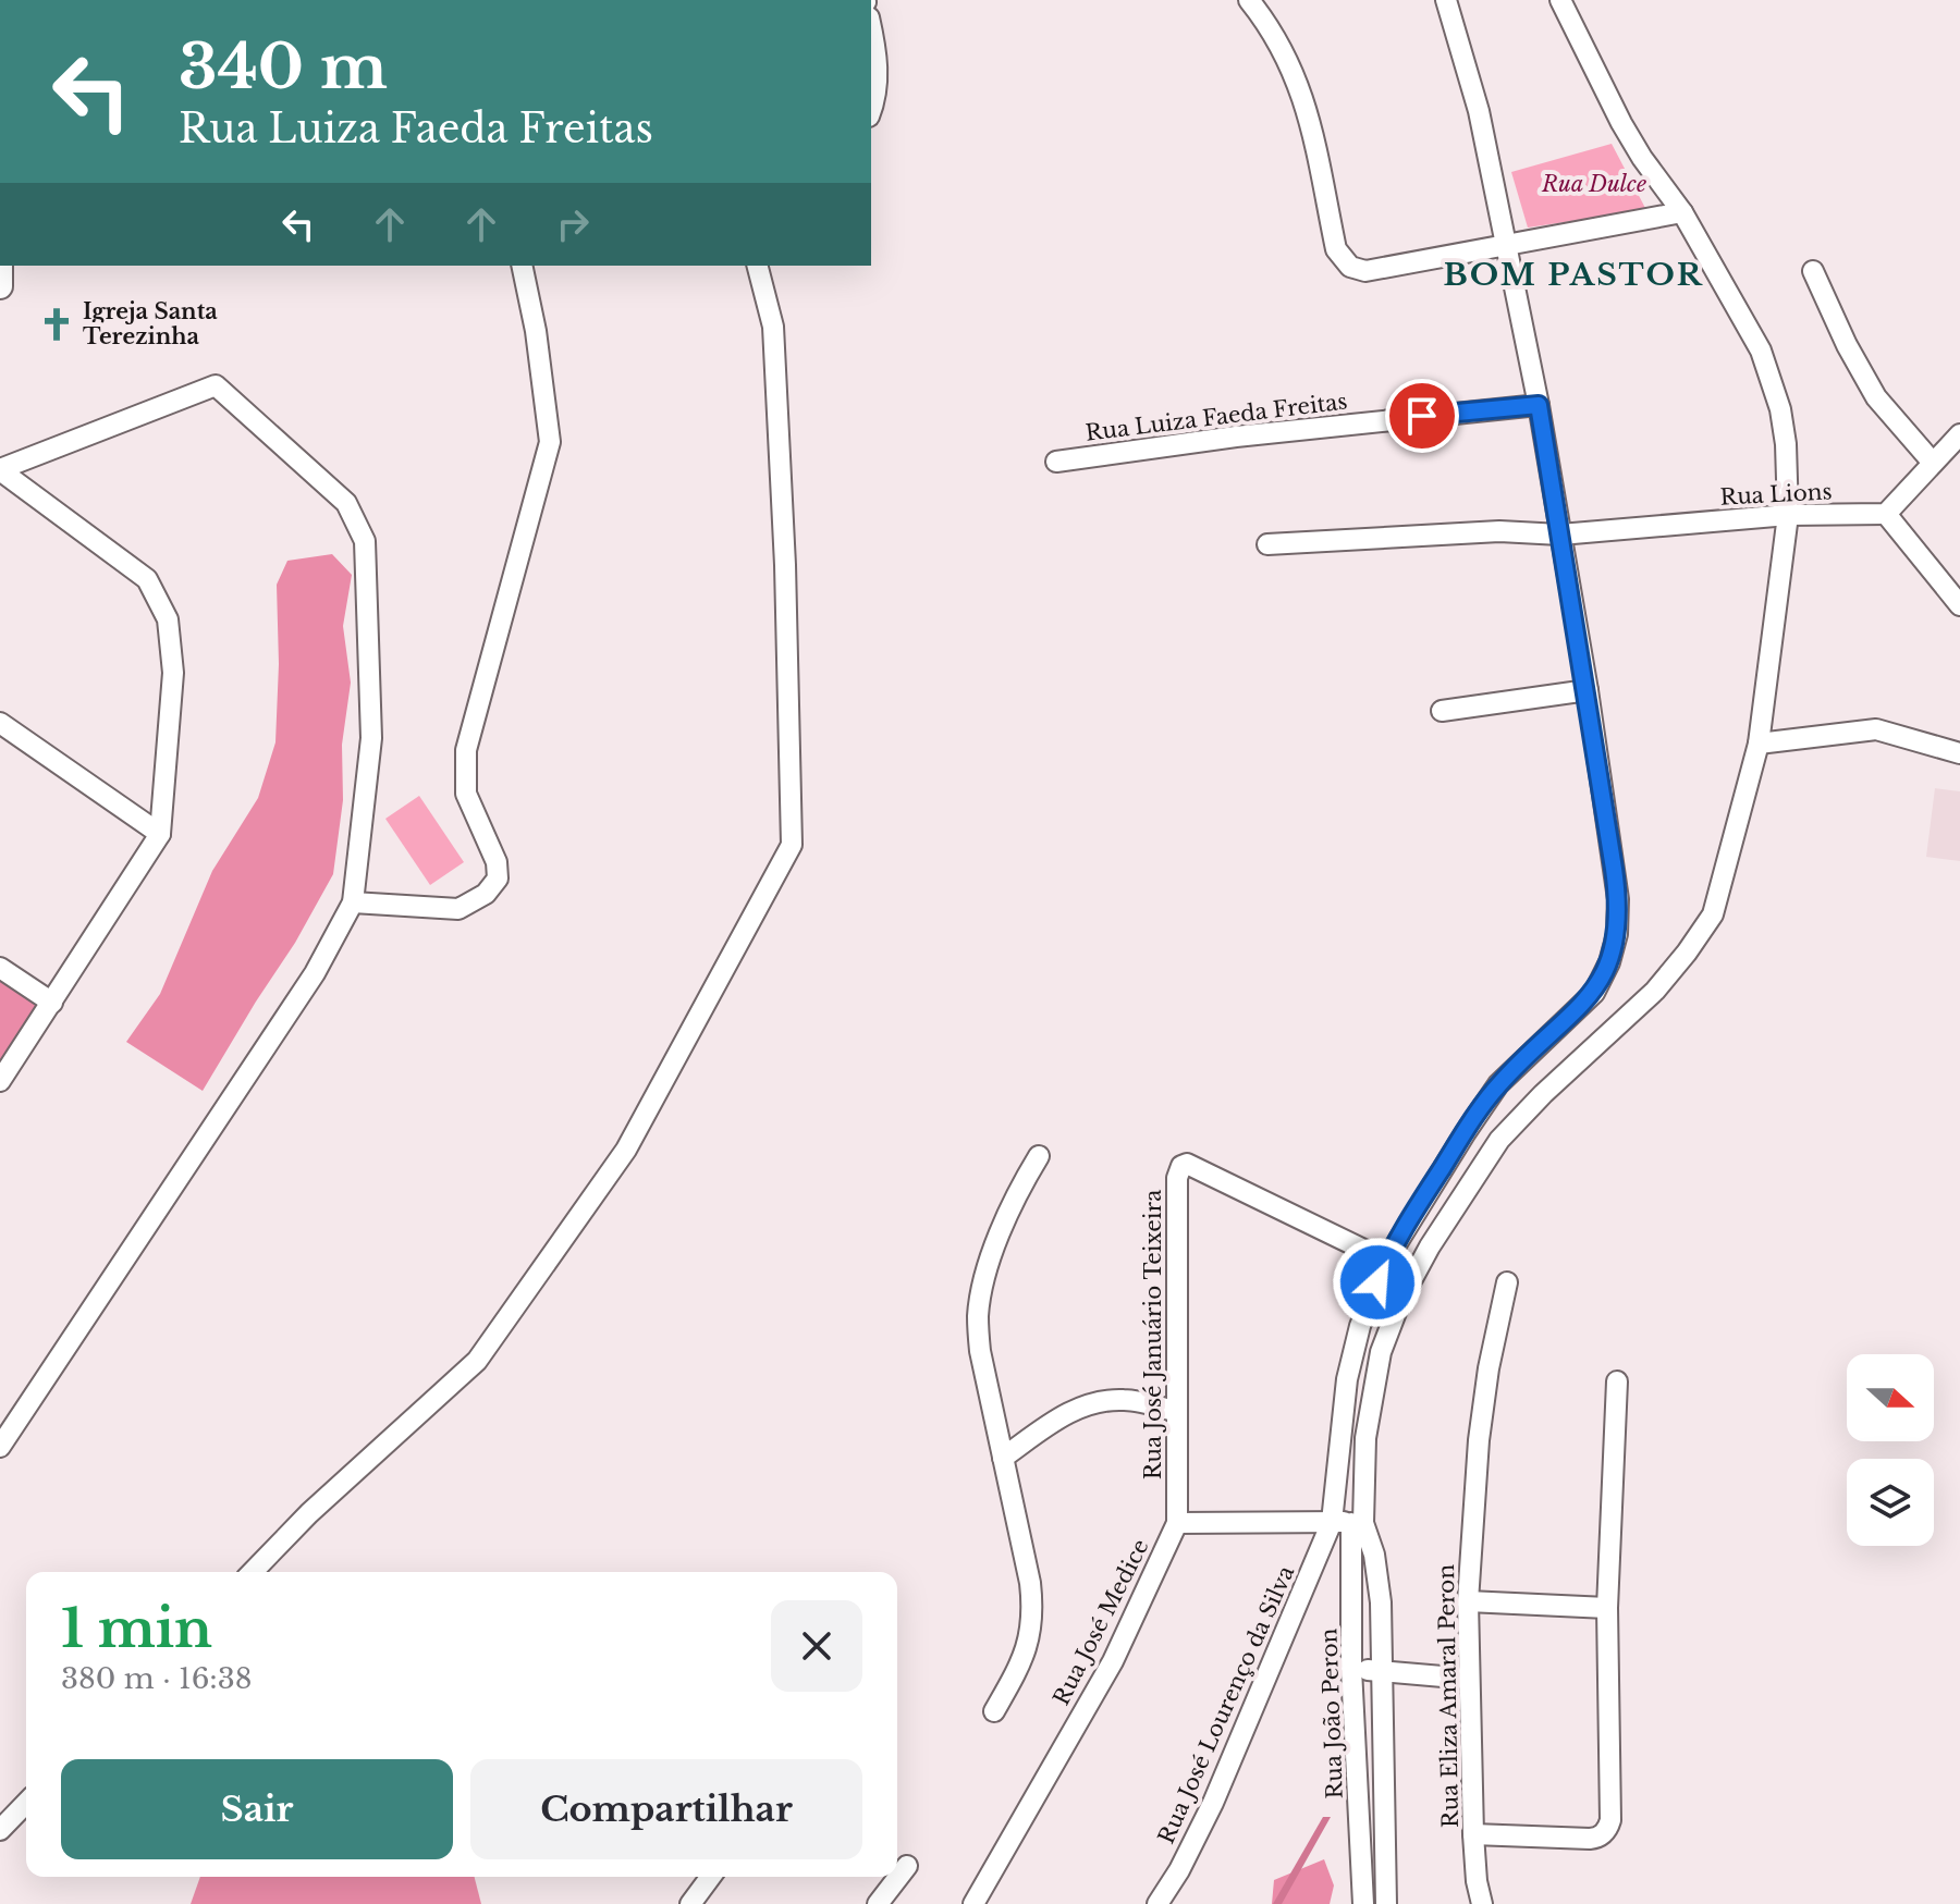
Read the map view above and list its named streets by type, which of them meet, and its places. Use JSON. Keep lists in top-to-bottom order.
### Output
{
  "streets": {
    "street": [
      "Rua Luiza Faeda Freitas",
      "Rua Lions",
      "Rua José Januário Teixeira",
      "Rua José Medice",
      "Rua Eliza Amaral Peron",
      "Rua José Lourenço da Silva",
      "Rua João Peron"
    ]
  },
  "crossings": [
    ["Rua José Januário Teixeira", "Rua José Medice"],
    ["Rua José Lourenço da Silva", "Rua João Peron"]
  ],
  "districts": ["BOM PASTOR"],
  "parks": ["Rua Dulce"],
  "places": {
    "church": ["Igreja Santa Terezinha"]
  },
  "north": "right",
  "page": {
    "turn": ["340 m", "Rua Luiza Faeda Freitas"],
    "heading": ["1 min", "380 m · 16:38"],
    "buttons": ["Sair", "Compartilhar"]
  }
}
